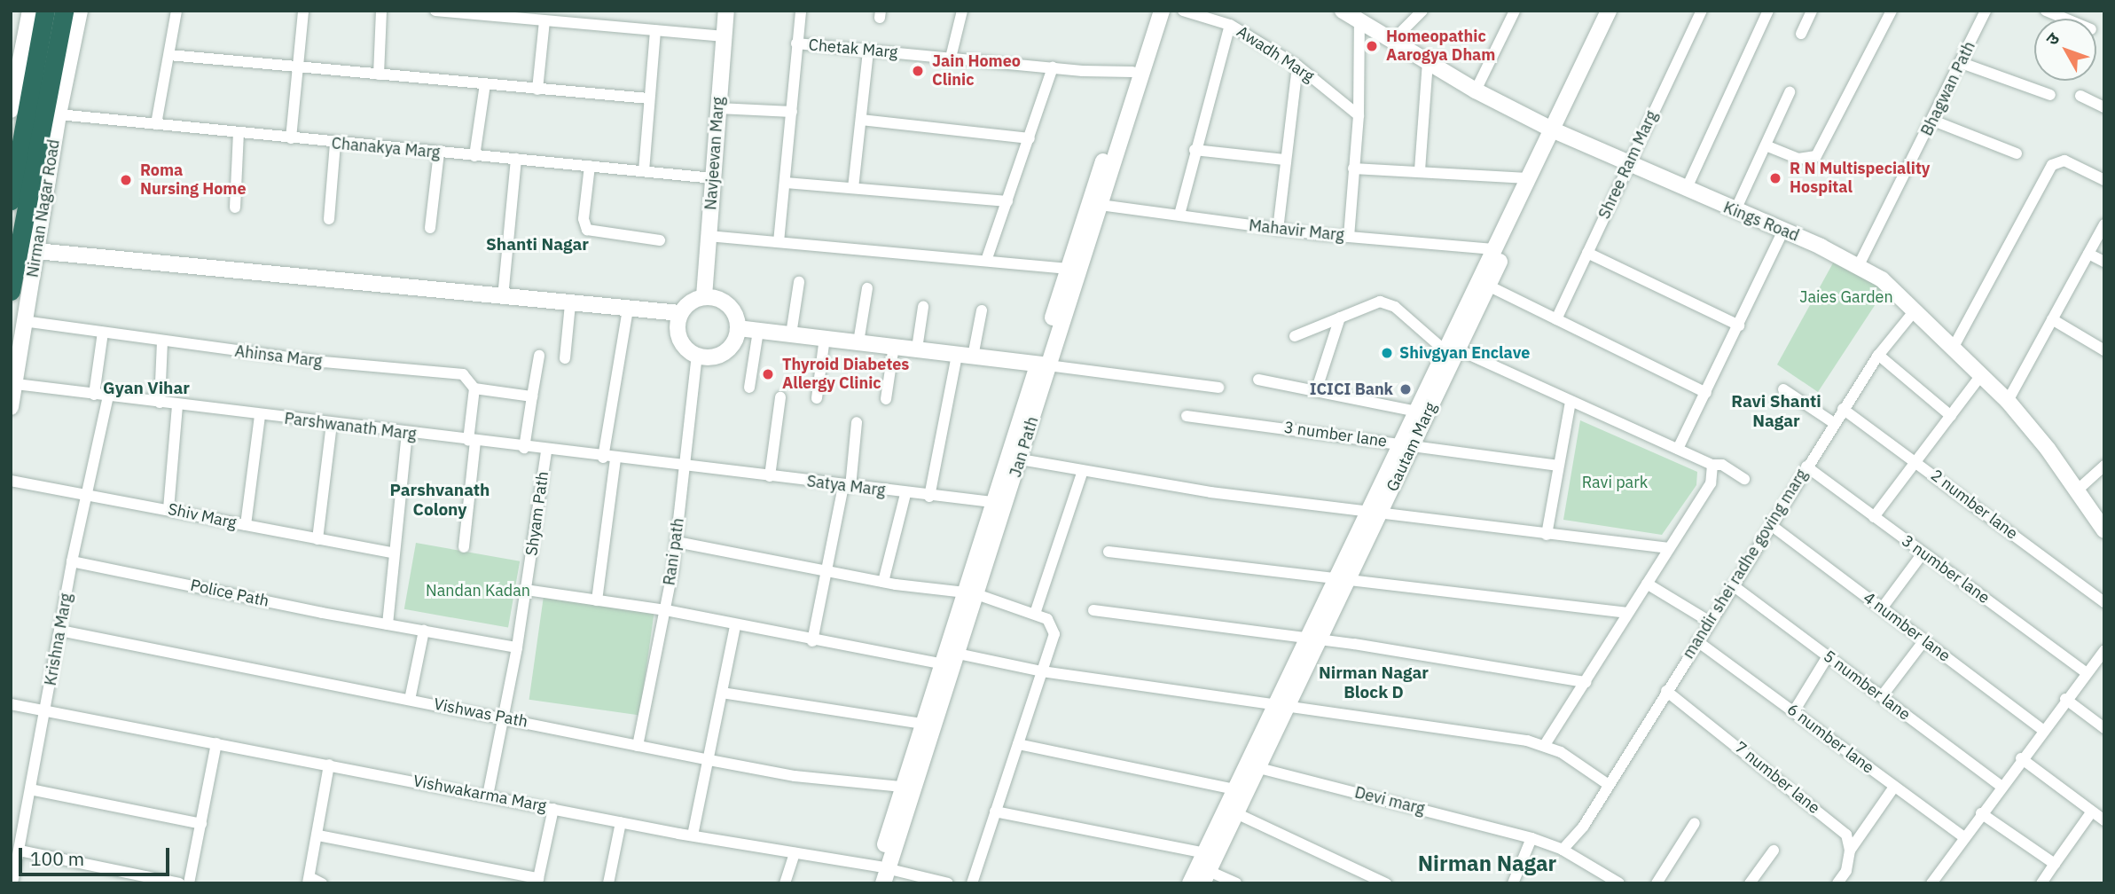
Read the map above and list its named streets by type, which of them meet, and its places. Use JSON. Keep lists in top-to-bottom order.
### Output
{
  "streets": {
    "street": [
      "Chetak Marg",
      "Awadh Marg",
      "Bhagwan Path",
      "Chanakya Marg",
      "Navjeevan Marg",
      "Shree Ram Marg",
      "Nirman Nagar Road",
      "Kings Road",
      "Mahavir Marg",
      "Ahinsa Marg",
      "Parshwanath Marg",
      "3 number lane",
      "Jan Path",
      "Gautam Marg",
      "Satya Marg",
      "2 number lane",
      "Shyam Path",
      "Shiv Marg",
      "Rani path",
      "mandir shei radhe goving marg",
      "Police Path",
      "4 number lane",
      "Krishna Marg",
      "5 number lane",
      "Vishwas Path",
      "6 number lane",
      "7 number lane",
      "Vishwakarma Marg",
      "Devi marg"
    ]
  },
  "crossings": [
    ["Chetak Marg", "Jan Path"],
    ["Bhagwan Path", "Kings Road"],
    ["Chanakya Marg", "Navjeevan Marg"],
    ["Chanakya Marg", "Nirman Nagar Road"],
    ["Navjeevan Marg", "Rani path"],
    ["Shree Ram Marg", "Kings Road"],
    ["Nirman Nagar Road", "Ahinsa Marg"],
    ["Nirman Nagar Road", "Parshwanath Marg"],
    ["Kings Road", "Gautam Marg"],
    ["Kings Road", "mandir shei radhe goving marg"],
    ["Mahavir Marg", "Jan Path"],
    ["Parshwanath Marg", "Satya Marg"],
    ["Parshwanath Marg", "Shyam Path"],
    ["Parshwanath Marg", "Rani path"],
    ["Parshwanath Marg", "Krishna Marg"],
    ["3 number lane", "Gautam Marg"],
    ["3 number lane", "mandir shei radhe goving marg"],
    ["Jan Path", "Satya Marg"],
    ["Jan Path", "Vishwas Path"],
    ["Jan Path", "Vishwakarma Marg"],
    ["Gautam Marg", "Devi marg"],
    ["Satya Marg", "Rani path"],
    ["2 number lane", "mandir shei radhe goving marg"],
    ["Shyam Path", "Police Path"],
    ["Shyam Path", "Vishwas Path"],
    ["Shyam Path", "Vishwakarma Marg"],
    ["Shiv Marg", "Krishna Marg"],
    ["Rani path", "Vishwas Path"],
    ["mandir shei radhe goving marg", "4 number lane"],
    ["mandir shei radhe goving marg", "5 number lane"],
    ["mandir shei radhe goving marg", "6 number lane"],
    ["mandir shei radhe goving marg", "7 number lane"],
    ["mandir shei radhe goving marg", "Devi marg"],
    ["Police Path", "Krishna Marg"],
    ["Krishna Marg", "Vishwas Path"],
    ["Krishna Marg", "Vishwakarma Marg"]
  ],
  "districts": [
    "Shanti Nagar",
    "Gyan Vihar",
    "Ravi Shanti Nagar",
    "Parshvanath Colony",
    "Nirman Nagar Block D",
    "Nirman Nagar"
  ],
  "parks": ["Jaies Garden", "Ravi park", "Nandan Kadan"],
  "places": [
    "Homeopathic Aarogya Dham",
    "Jain Homeo Clinic",
    "R N Multispeciality Hospital",
    "Roma Nursing Home",
    "Shivgyan Enclave",
    "Thyroid Diabetes Allergy Clinic",
    "ICICI Bank"
  ],
  "scale_bar": "100 m",
  "north": "top left"
}
